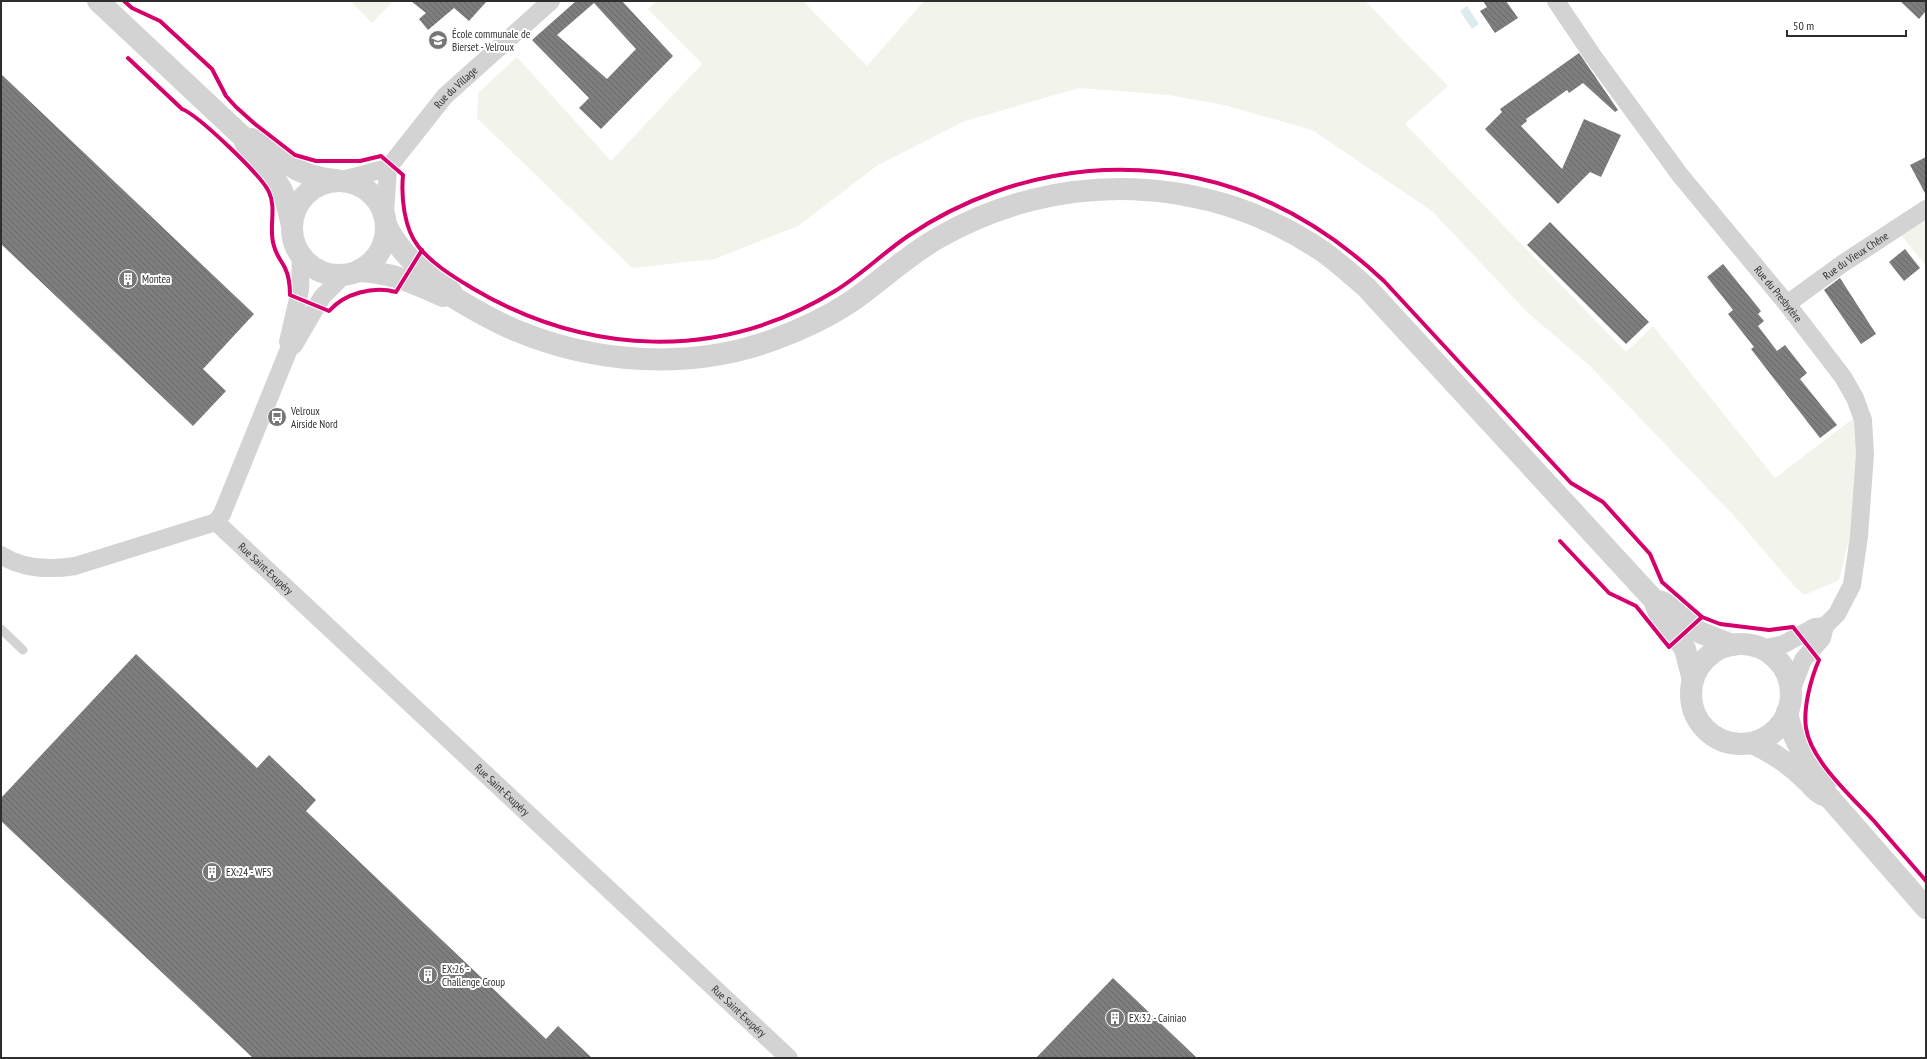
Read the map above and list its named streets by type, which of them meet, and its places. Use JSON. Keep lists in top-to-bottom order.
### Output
{
  "streets": {
    "street": [
      "Rue du Village",
      "Rue du Vieux Chêne",
      "Rue du Presbytère",
      "Rue Saint-Exupéry"
    ]
  },
  "crossings": [
    ["Rue du Vieux Chêne", "Rue du Presbytère"]
  ],
  "places": {
    "school or university": ["École communale de Bierset - Velroux"],
    "building": [
      "Montea",
      "EX.24 - WFS",
      "EX.26 - Challenge Group",
      "EX.32 - Cainiao"
    ],
    "bus stop": ["Velroux Airside Nord"]
  },
  "scale_bar": "50 m"
}
